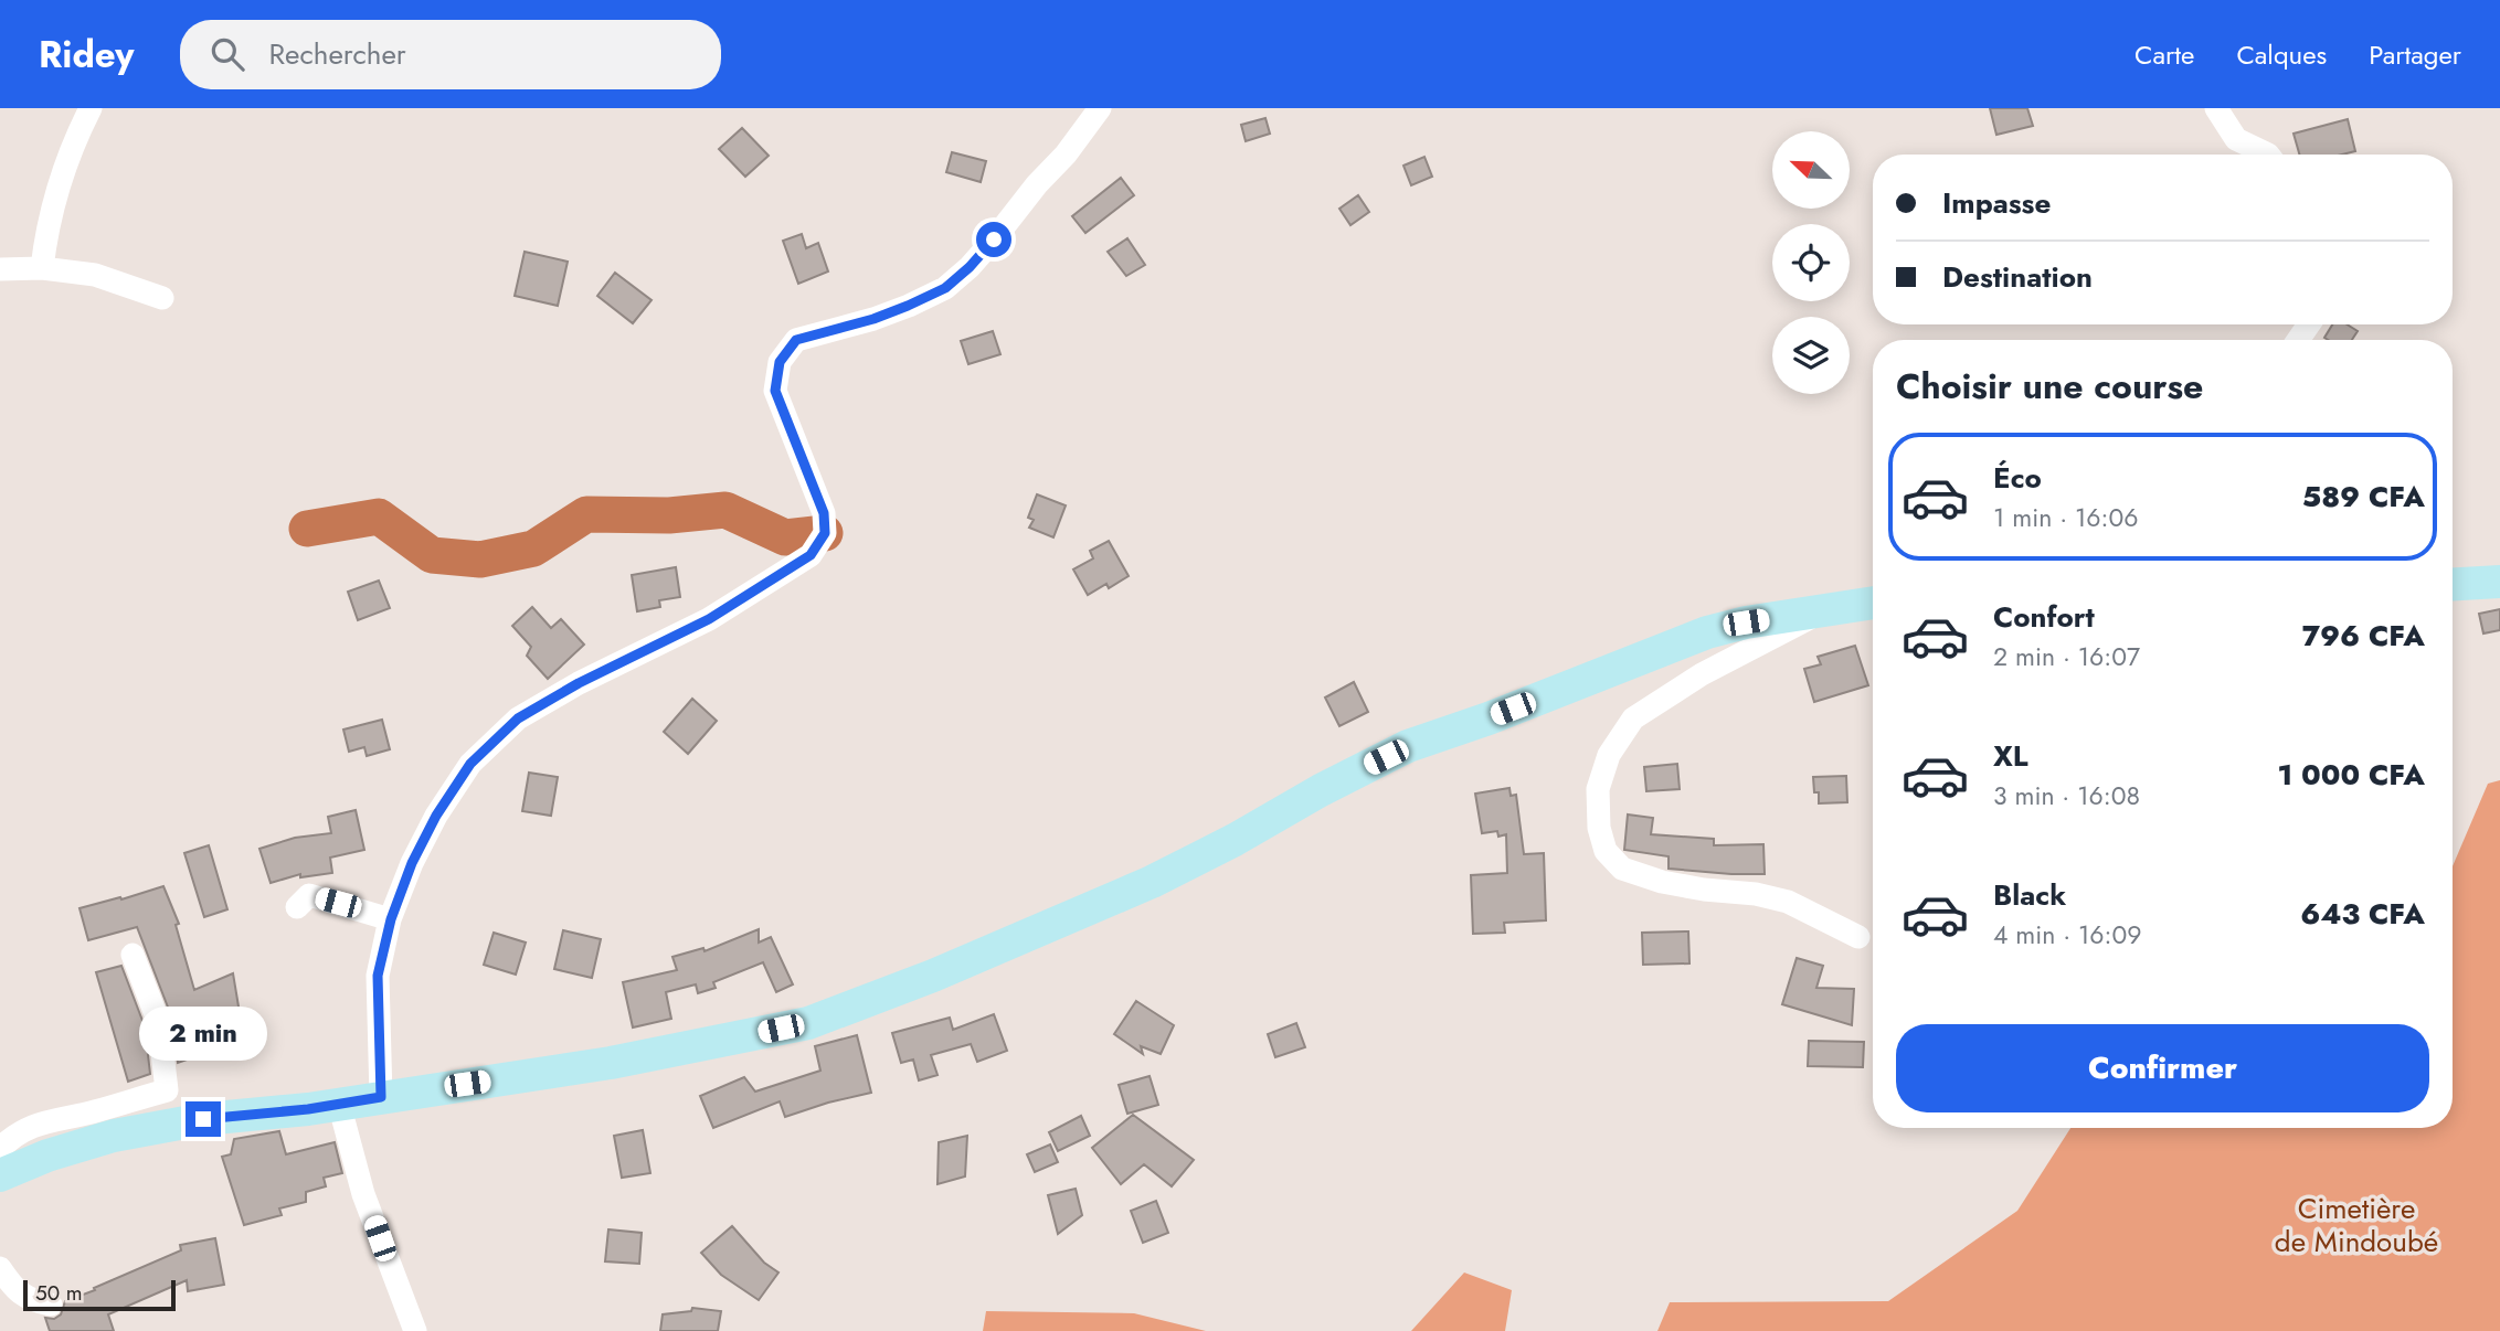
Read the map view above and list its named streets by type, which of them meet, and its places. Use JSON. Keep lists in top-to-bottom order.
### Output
{
  "parks": ["Cimetière de Mindoubé"],
  "scale_bar": "50 m",
  "north": "top left",
  "page": {
    "header": "Ridey",
    "search": "Rechercher",
    "nav": ["Carte", "Calques", "Partager"],
    "banner": ["Impasse", "Destination"],
    "heading": "Choisir une course",
    "list": [
      {
        "name": "Éco",
        "note": "1 min · 16:06",
        "value": "589 CFA"
      },
      {
        "name": "Confort",
        "note": "2 min · 16:07",
        "value": "796 CFA"
      },
      {
        "name": "XL",
        "note": "3 min · 16:08",
        "value": "1 000 CFA"
      },
      {
        "name": "Black",
        "note": "4 min · 16:09",
        "value": "643 CFA"
      }
    ],
    "bubble": "2 min",
    "buttons": "Confirmer",
    "scale": "50 m"
  }
}
